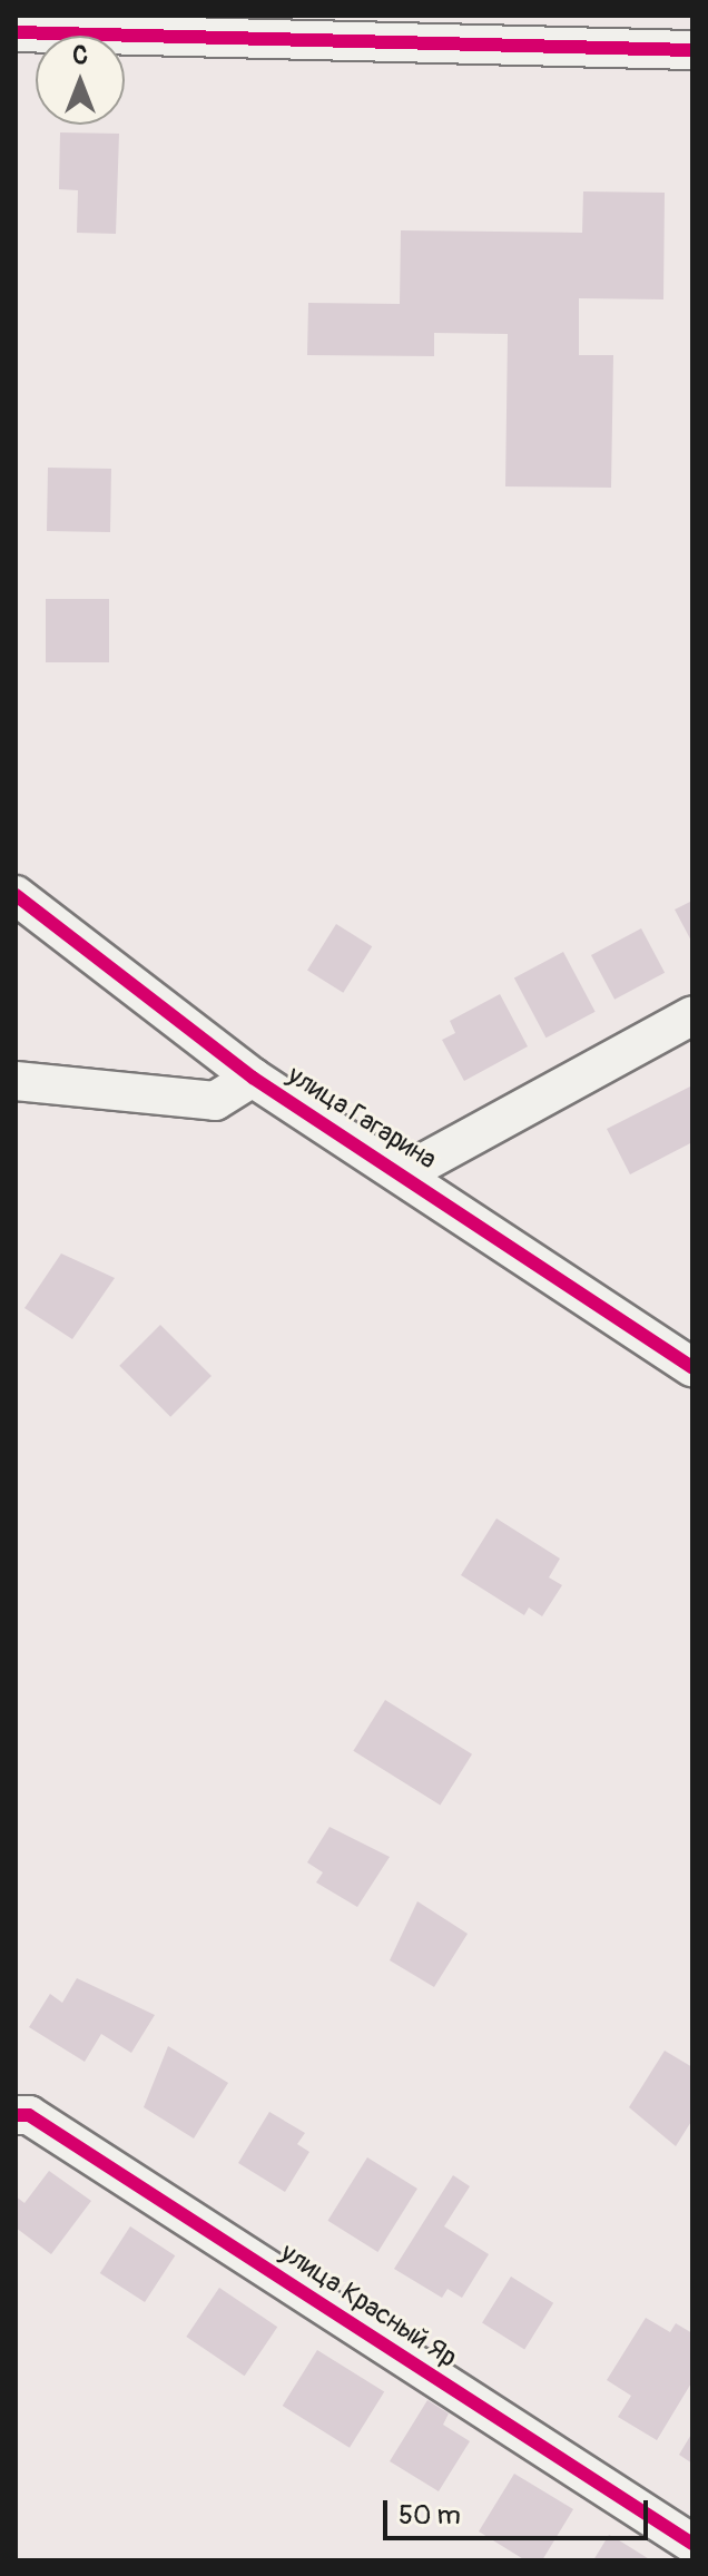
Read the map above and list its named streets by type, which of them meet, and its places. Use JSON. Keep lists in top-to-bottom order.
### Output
{
  "streets": {
    "street": ["улица Гагарина", "улица Красный Яр"]
  },
  "scale_bar": "50 m",
  "north": "top"
}
